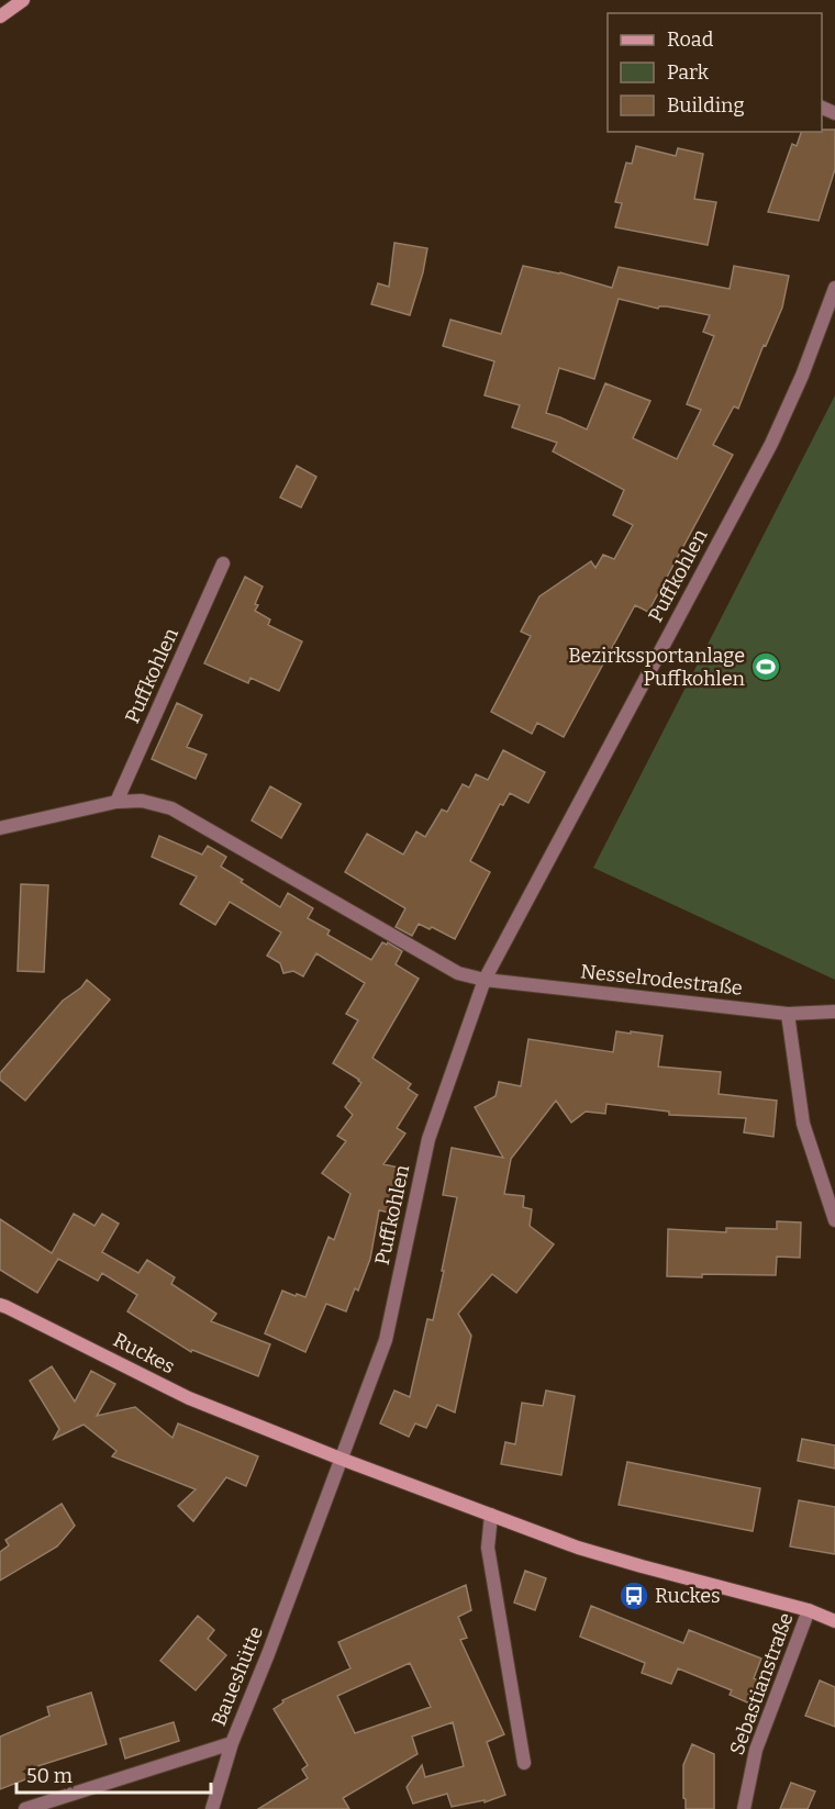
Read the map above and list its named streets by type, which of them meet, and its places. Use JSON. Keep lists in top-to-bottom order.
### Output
{
  "streets": {
    "main road": ["Ruckes"],
    "street": [
      "Puffkohlen",
      "Nesselrodestraße",
      "Baueshütte",
      "Sebastianstraße"
    ]
  },
  "crossings": [
    ["Puffkohlen", "Nesselrodestraße"],
    ["Puffkohlen", "Ruckes"],
    ["Puffkohlen", "Baueshütte"],
    ["Ruckes", "Baueshütte"],
    ["Ruckes", "Sebastianstraße"]
  ],
  "places": {
    "sports": ["Bezirkssportanlage Puffkohlen"],
    "bus stop": ["Ruckes"]
  },
  "legend": ["Road", "Park", "Building"],
  "scale_bar": "50 m"
}
